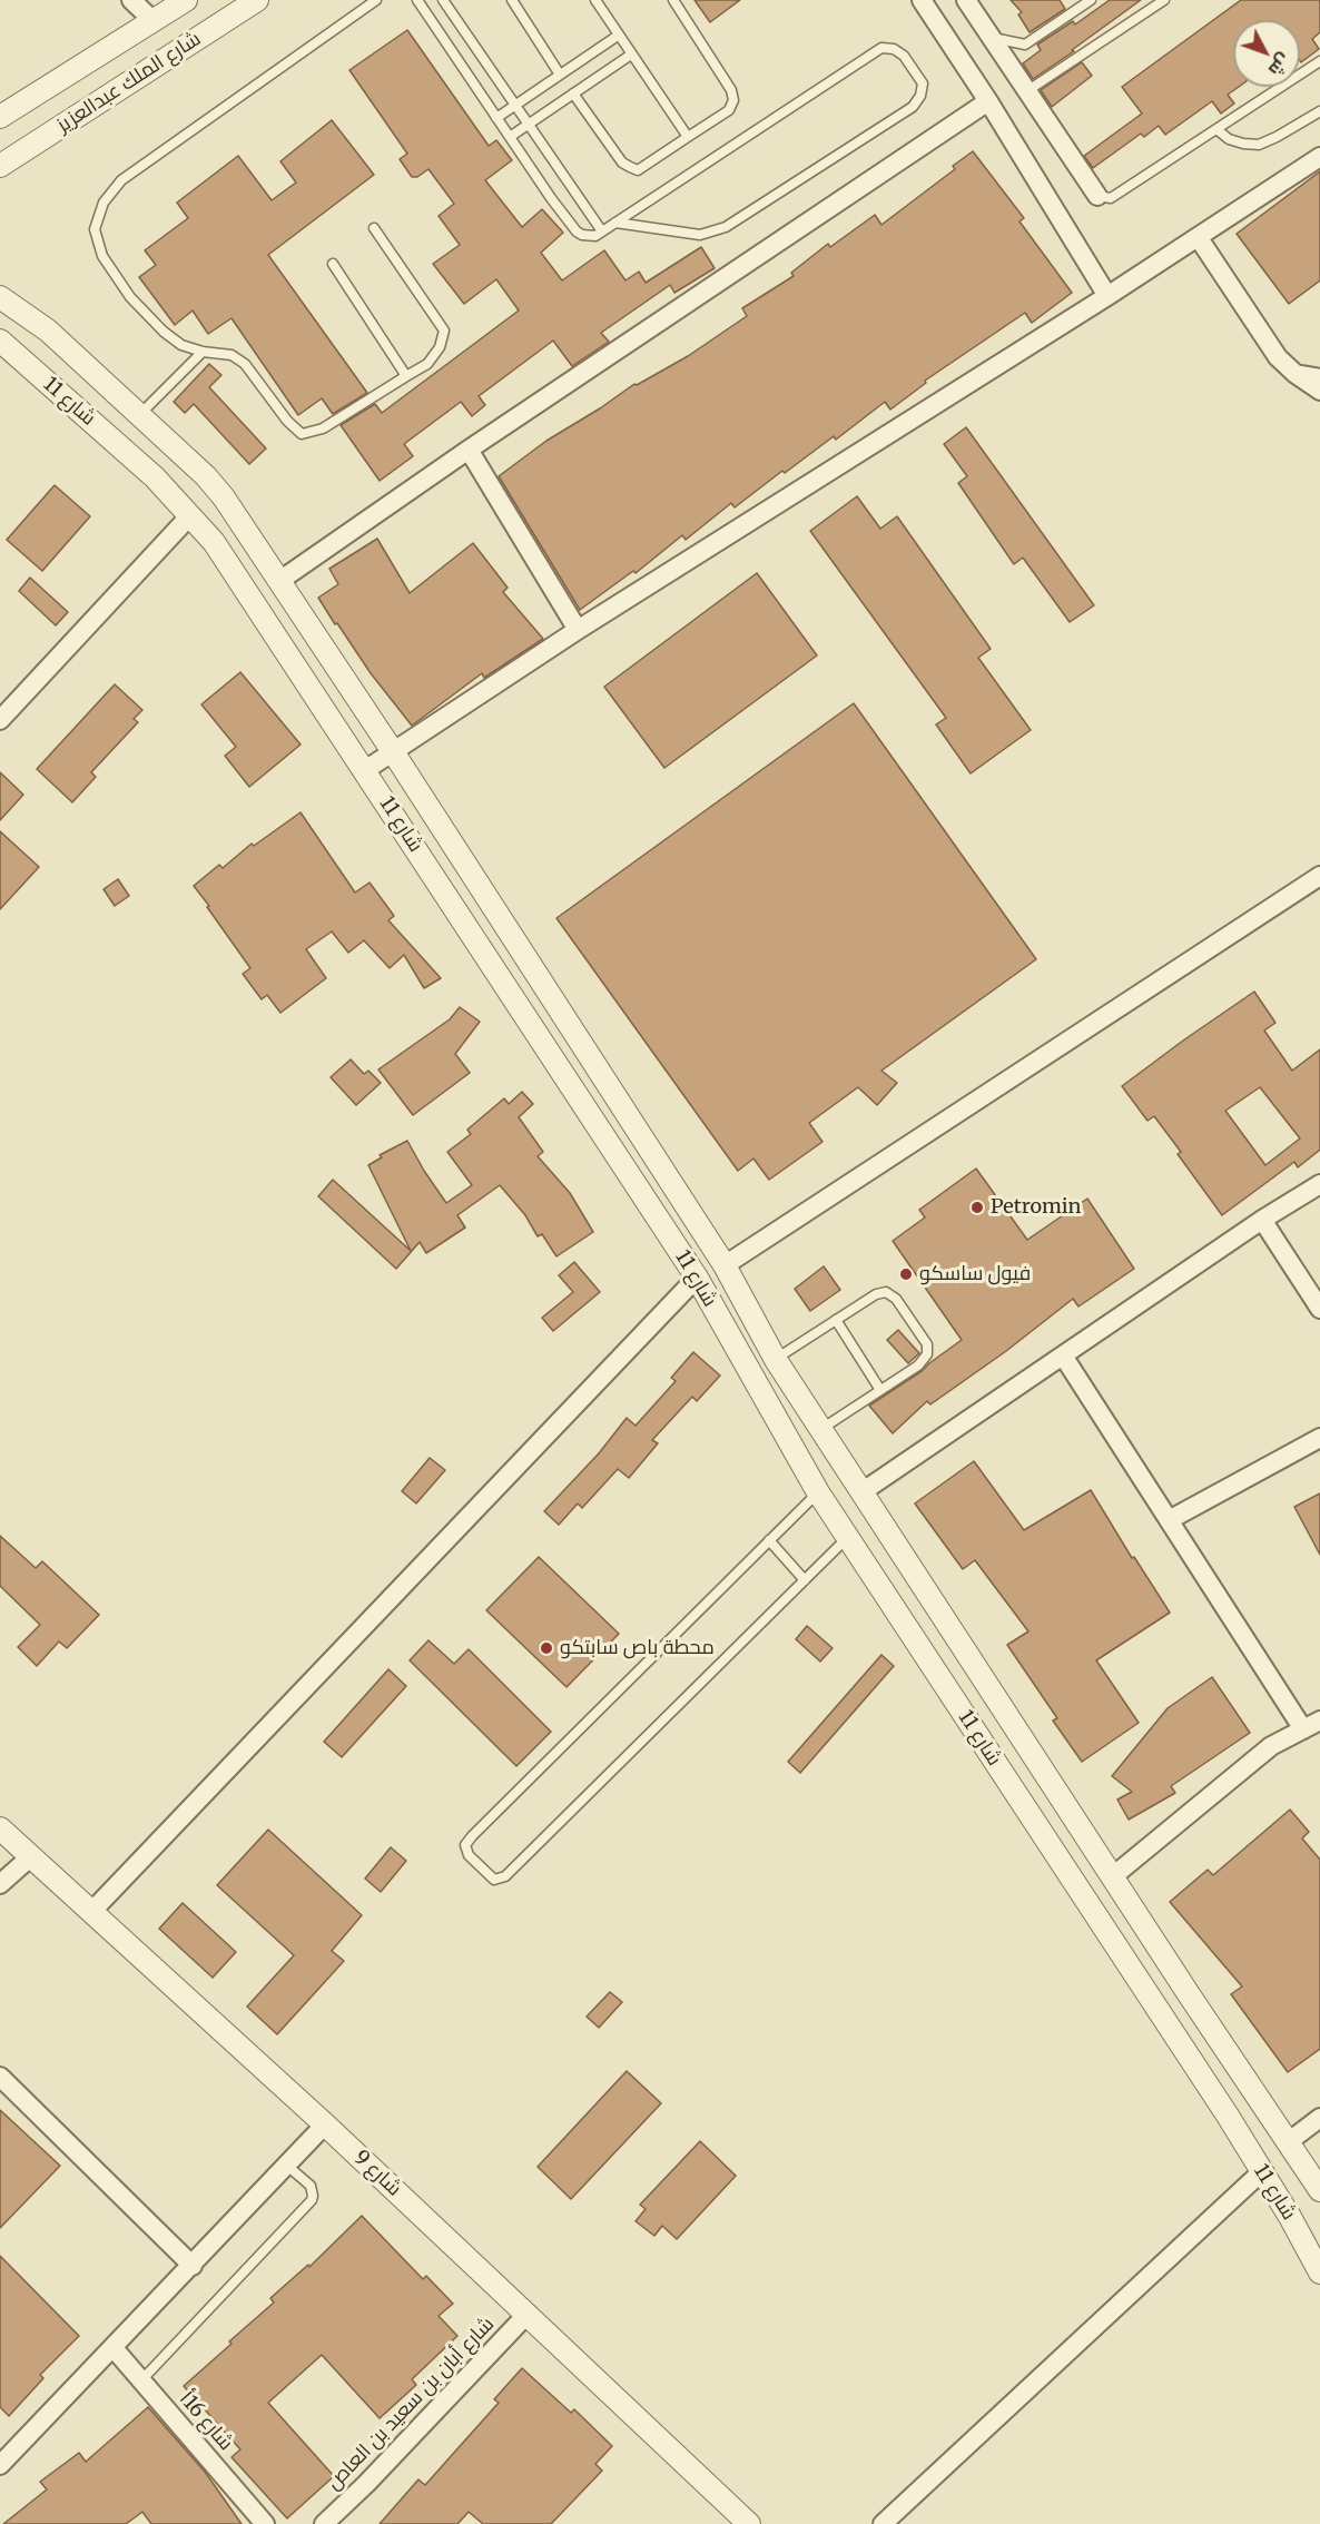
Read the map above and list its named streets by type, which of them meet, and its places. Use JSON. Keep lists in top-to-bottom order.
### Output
{
  "streets": {
    "street": [
      "شارع الملك عبدالعزيز",
      "شارع 11",
      "شارع 9",
      "شارع أبان بن سعيد بن العاص",
      "شارع 16أ"
    ]
  },
  "crossings": [
    ["شارع 9", "شارع أبان بن سعيد بن العاص"]
  ],
  "places": ["Petromin", "فيول ساسكو", "محطة باص سابتكو"],
  "north": "bottom right"
}
